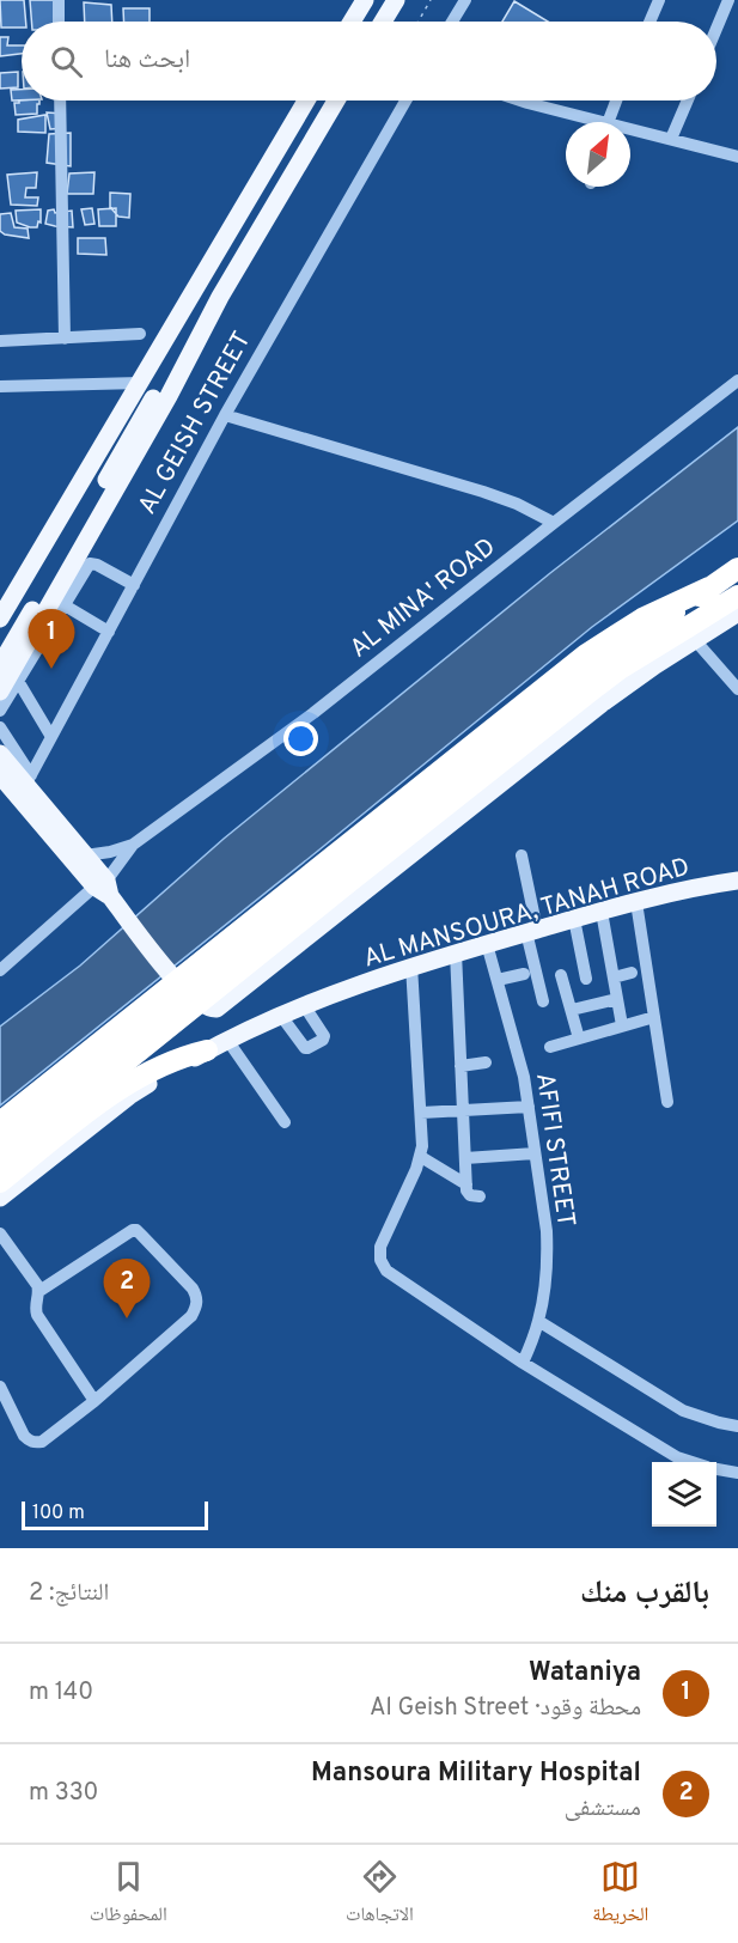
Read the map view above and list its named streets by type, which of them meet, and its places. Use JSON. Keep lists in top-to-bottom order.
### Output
{
  "streets": {
    "main road": ["AL GEISH STREET", "AL MANSOURA, TANAH ROAD"],
    "street": ["AL MINA' ROAD", "AFIFI STREET"]
  },
  "crossings": [
    ["AL MINA' ROAD", "AL MANSOURA, TANAH ROAD"],
    ["AL MANSOURA, TANAH ROAD", "AFIFI STREET"]
  ],
  "scale_bar": "100 m",
  "north": "top right",
  "page": {
    "search": "ابحث هنا",
    "pins": ["1", "2"],
    "scale": "100 m",
    "heading": ["بالقرب منك", "النتائج: 2"],
    "list": [
      {
        "mark": "1",
        "name": "Wataniya",
        "note": "محطة وقود · Al Geish Street",
        "value": "140 m"
      },
      {
        "mark": "2",
        "name": "Mansoura Military Hospital",
        "note": "مستشفى",
        "value": "330 m"
      }
    ],
    "nav": ["الخريطة", "الاتجاهات", "المحفوظات"]
  }
}
